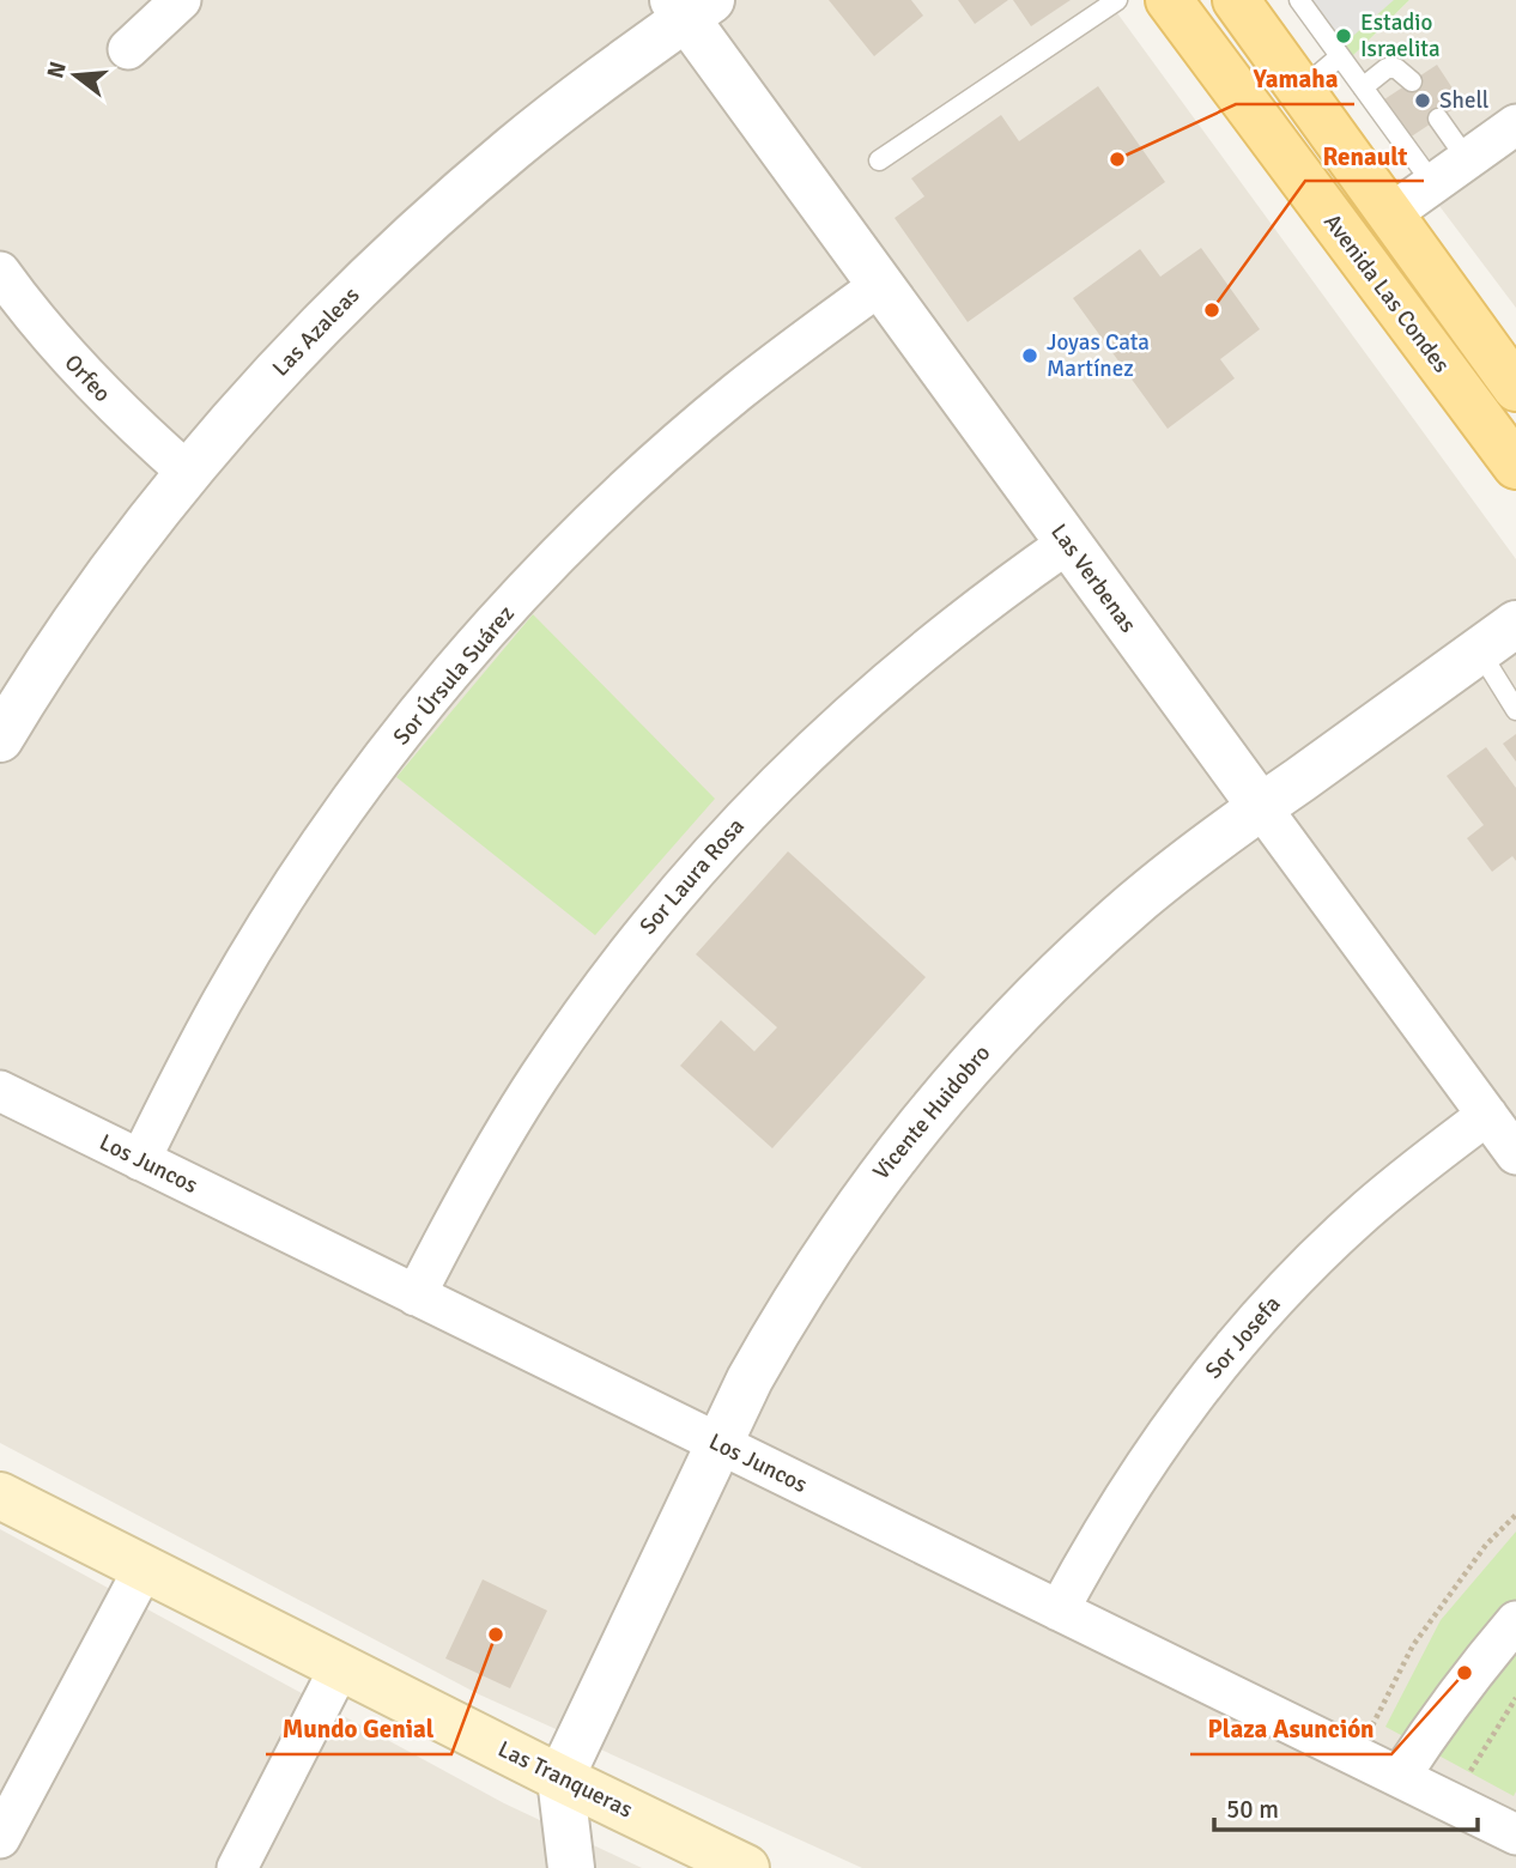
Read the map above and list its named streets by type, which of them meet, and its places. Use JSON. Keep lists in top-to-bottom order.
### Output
{
  "streets": {
    "main road": ["Avenida Las Condes", "Las Tranqueras"],
    "street": [
      "Las Azaleas",
      "Orfeo",
      "Las Verbenas",
      "Sor Úrsula Suárez",
      "Sor Laura Rosa",
      "Vicente Huidobro",
      "Los Juncos",
      "Sor Josefa"
    ]
  },
  "crossings": [
    ["Las Azaleas", "Orfeo"],
    ["Las Azaleas", "Las Verbenas"],
    ["Las Verbenas", "Sor Úrsula Suárez"],
    ["Las Verbenas", "Sor Laura Rosa"],
    ["Las Verbenas", "Vicente Huidobro"],
    ["Las Verbenas", "Sor Josefa"],
    ["Sor Úrsula Suárez", "Los Juncos"],
    ["Sor Laura Rosa", "Los Juncos"],
    ["Vicente Huidobro", "Los Juncos"],
    ["Vicente Huidobro", "Las Tranqueras"],
    ["Los Juncos", "Sor Josefa"]
  ],
  "places": [
    "Estadio Israelita",
    "Shell",
    "Yamaha",
    "Renault",
    "Joyas Cata Martínez",
    "Mundo Genial",
    "Plaza Asunción"
  ],
  "scale_bar": "50 m",
  "north": "left"
}
